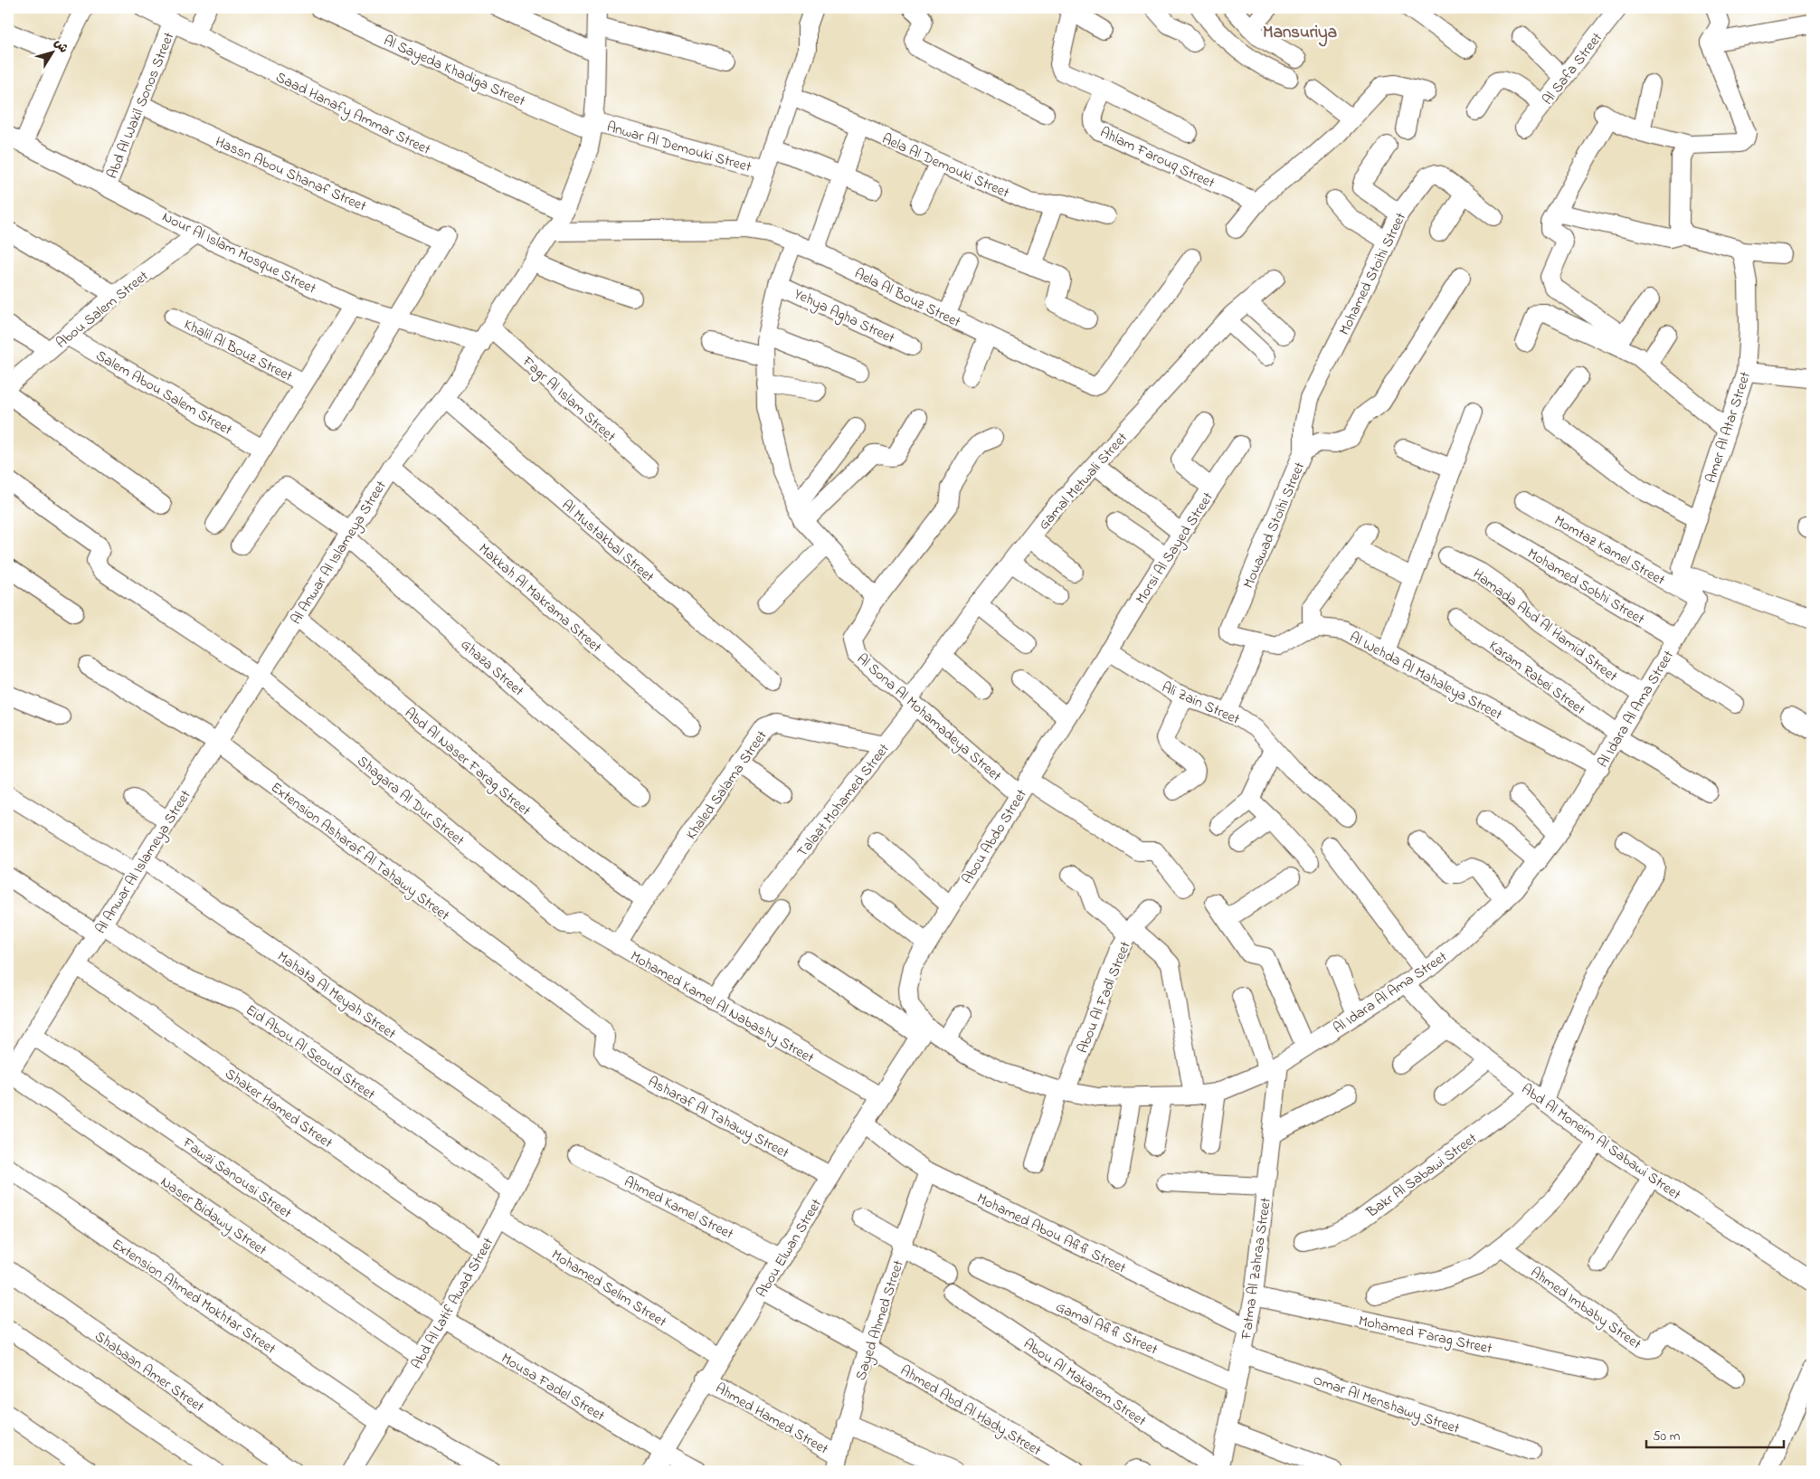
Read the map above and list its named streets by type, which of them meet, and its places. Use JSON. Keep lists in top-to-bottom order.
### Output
{
  "streets": {
    "street": [
      "Al Safa Street",
      "Al Sayeda Khadiga Street",
      "Abd Al Wakil Sonos Street",
      "Saad Hanafy Ammar Street",
      "Anwar Al Demouki Street",
      "Ahlam Farouq Street",
      "Aela Al Demouki Street",
      "Hassn Abou Shanaf Street",
      "Nour Al Islam Mosque Street",
      "Mohamed Stoihi Street",
      "Aela Al Bouz Street",
      "Abou Salem Street",
      "Yehya Agha Street",
      "Khalil Al Bouz Street",
      "Salem Abou Salem Street",
      "Fagr Al Islam Street",
      "Amer Al Atar Street",
      "Gamal Metwali Street",
      "Mouawad Stoihi Street",
      "Al Mustakbal Street",
      "Morsi Al Sayed Street",
      "Momtaz Kamel Street",
      "Al Anwar Al Islameya Street",
      "Mohamed Sobhi Street",
      "Makkah Al Makrama Street",
      "Hamada Abd Al Hamid Street",
      "Ghaza Street",
      "Al Wehda Al Mahaleya Street",
      "Karam Rabei Street",
      "Ali Zain Street",
      "Al Idara Al Ama Street",
      "Al Sona Al Mohamadeya Street",
      "Abd Al Naser Farag Street",
      "Khaled Salama Street",
      "Shagara Al Dur Street",
      "Talaat Mohamed Street",
      "Abou Abdo Street",
      "Extension Asharaf Al Tahawy Street",
      "Mahata Al Meyah Street",
      "Abou Al Fadl Street",
      "Mohamed Kamel Al Nabashy Street",
      "Eid Abou Al Seoud Street",
      "Shaker Hamed Street",
      "Asharaf Al Tahawy Street",
      "Abd Al Moneim Al Sabawi Street",
      "Bakr Al Sabawi Street",
      "Fawzi Sanousi Street",
      "Ahmed Kamel Street",
      "Naser Bidawy Street",
      "Mohamed Abou Afifi Street",
      "Abou Elwan Street",
      "Fatma Al Zahraa Street",
      "Mohamed Selim Street",
      "Extension Ahmed Mokhtar Street",
      "Abd Al Latif Awad Street",
      "Ahmed Imbaby Street",
      "Sayed Ahmed Street",
      "Gamal Afifi Street",
      "Mohamed Farag Street",
      "Shabaan Amer Street",
      "Abou Al Makarem Street",
      "Mousa Fadel Street",
      "Omar Al Menshawy Street",
      "Ahmed Abd Al Hady Street",
      "Ahmed Hamed Street"
    ]
  },
  "crossings": [
    ["Al Sayeda Khadiga Street", "Anwar Al Demouki Street"],
    ["Al Sayeda Khadiga Street", "Al Anwar Al Islameya Street"],
    ["Abd Al Wakil Sonos Street", "Saad Hanafy Ammar Street"],
    ["Abd Al Wakil Sonos Street", "Hassn Abou Shanaf Street"],
    ["Abd Al Wakil Sonos Street", "Nour Al Islam Mosque Street"],
    ["Saad Hanafy Ammar Street", "Al Anwar Al Islameya Street"],
    ["Anwar Al Demouki Street", "Al Anwar Al Islameya Street"],
    ["Hassn Abou Shanaf Street", "Nour Al Islam Mosque Street"],
    ["Nour Al Islam Mosque Street", "Abou Salem Street"],
    ["Nour Al Islam Mosque Street", "Al Anwar Al Islameya Street"],
    ["Mohamed Stoihi Street", "Mouawad Stoihi Street"],
    ["Aela Al Bouz Street", "Al Anwar Al Islameya Street"],
    ["Abou Salem Street", "Salem Abou Salem Street"],
    ["Fagr Al Islam Street", "Al Anwar Al Islameya Street"],
    ["Gamal Metwali Street", "Al Sona Al Mohamadeya Street"],
    ["Gamal Metwali Street", "Talaat Mohamed Street"],
    ["Mouawad Stoihi Street", "Al Wehda Al Mahaleya Street"],
    ["Al Mustakbal Street", "Al Anwar Al Islameya Street"],
    ["Morsi Al Sayed Street", "Ali Zain Street"],
    ["Morsi Al Sayed Street", "Abou Abdo Street"],
    ["Momtaz Kamel Street", "Al Idara Al Ama Street"],
    ["Al Anwar Al Islameya Street", "Makkah Al Makrama Street"],
    ["Al Anwar Al Islameya Street", "Ghaza Street"],
    ["Al Anwar Al Islameya Street", "Abd Al Naser Farag Street"],
    ["Al Anwar Al Islameya Street", "Shagara Al Dur Street"],
    ["Al Anwar Al Islameya Street", "Extension Asharaf Al Tahawy Street"],
    ["Al Anwar Al Islameya Street", "Mahata Al Meyah Street"],
    ["Al Anwar Al Islameya Street", "Eid Abou Al Seoud Street"],
    ["Al Anwar Al Islameya Street", "Shaker Hamed Street"],
    ["Al Anwar Al Islameya Street", "Fawzi Sanousi Street"],
    ["Al Anwar Al Islameya Street", "Naser Bidawy Street"],
    ["Mohamed Sobhi Street", "Al Idara Al Ama Street"],
    ["Hamada Abd Al Hamid Street", "Al Idara Al Ama Street"],
    ["Al Wehda Al Mahaleya Street", "Al Idara Al Ama Street"],
    ["Karam Rabei Street", "Al Idara Al Ama Street"],
    ["Ali Zain Street", "Abou Abdo Street"],
    ["Al Idara Al Ama Street", "Abou Abdo Street"],
    ["Al Idara Al Ama Street", "Abou Al Fadl Street"],
    ["Al Idara Al Ama Street", "Abd Al Moneim Al Sabawi Street"],
    ["Al Idara Al Ama Street", "Abou Elwan Street"],
    ["Al Idara Al Ama Street", "Fatma Al Zahraa Street"],
    ["Al Sona Al Mohamadeya Street", "Talaat Mohamed Street"],
    ["Al Sona Al Mohamadeya Street", "Abou Abdo Street"],
    ["Abd Al Naser Farag Street", "Khaled Salama Street"],
    ["Khaled Salama Street", "Talaat Mohamed Street"],
    ["Khaled Salama Street", "Mohamed Kamel Al Nabashy Street"],
    ["Shagara Al Dur Street", "Mohamed Kamel Al Nabashy Street"],
    ["Abou Abdo Street", "Abou Elwan Street"],
    ["Extension Asharaf Al Tahawy Street", "Asharaf Al Tahawy Street"],
    ["Mahata Al Meyah Street", "Abd Al Latif Awad Street"],
    ["Mohamed Kamel Al Nabashy Street", "Abou Elwan Street"],
    ["Eid Abou Al Seoud Street", "Abd Al Latif Awad Street"],
    ["Shaker Hamed Street", "Abd Al Latif Awad Street"],
    ["Asharaf Al Tahawy Street", "Abou Elwan Street"],
    ["Abd Al Moneim Al Sabawi Street", "Bakr Al Sabawi Street"],
    ["Fawzi Sanousi Street", "Abd Al Latif Awad Street"],
    ["Fawzi Sanousi Street", "Mousa Fadel Street"],
    ["Ahmed Kamel Street", "Abou Elwan Street"],
    ["Naser Bidawy Street", "Abd Al Latif Awad Street"],
    ["Mohamed Abou Afifi Street", "Abou Elwan Street"],
    ["Mohamed Abou Afifi Street", "Fatma Al Zahraa Street"],
    ["Mohamed Abou Afifi Street", "Sayed Ahmed Street"],
    ["Abou Elwan Street", "Mohamed Selim Street"],
    ["Abou Elwan Street", "Mousa Fadel Street"],
    ["Abou Elwan Street", "Ahmed Abd Al Hady Street"],
    ["Abou Elwan Street", "Ahmed Hamed Street"],
    ["Fatma Al Zahraa Street", "Gamal Afifi Street"],
    ["Fatma Al Zahraa Street", "Mohamed Farag Street"],
    ["Fatma Al Zahraa Street", "Abou Al Makarem Street"],
    ["Fatma Al Zahraa Street", "Omar Al Menshawy Street"],
    ["Mohamed Selim Street", "Abd Al Latif Awad Street"],
    ["Extension Ahmed Mokhtar Street", "Abd Al Latif Awad Street"],
    ["Abd Al Latif Awad Street", "Mousa Fadel Street"],
    ["Sayed Ahmed Street", "Ahmed Abd Al Hady Street"],
    ["Sayed Ahmed Street", "Ahmed Hamed Street"]
  ],
  "districts": ["Mansuriya"],
  "scale_bar": "50 m",
  "north": "top right"
}
